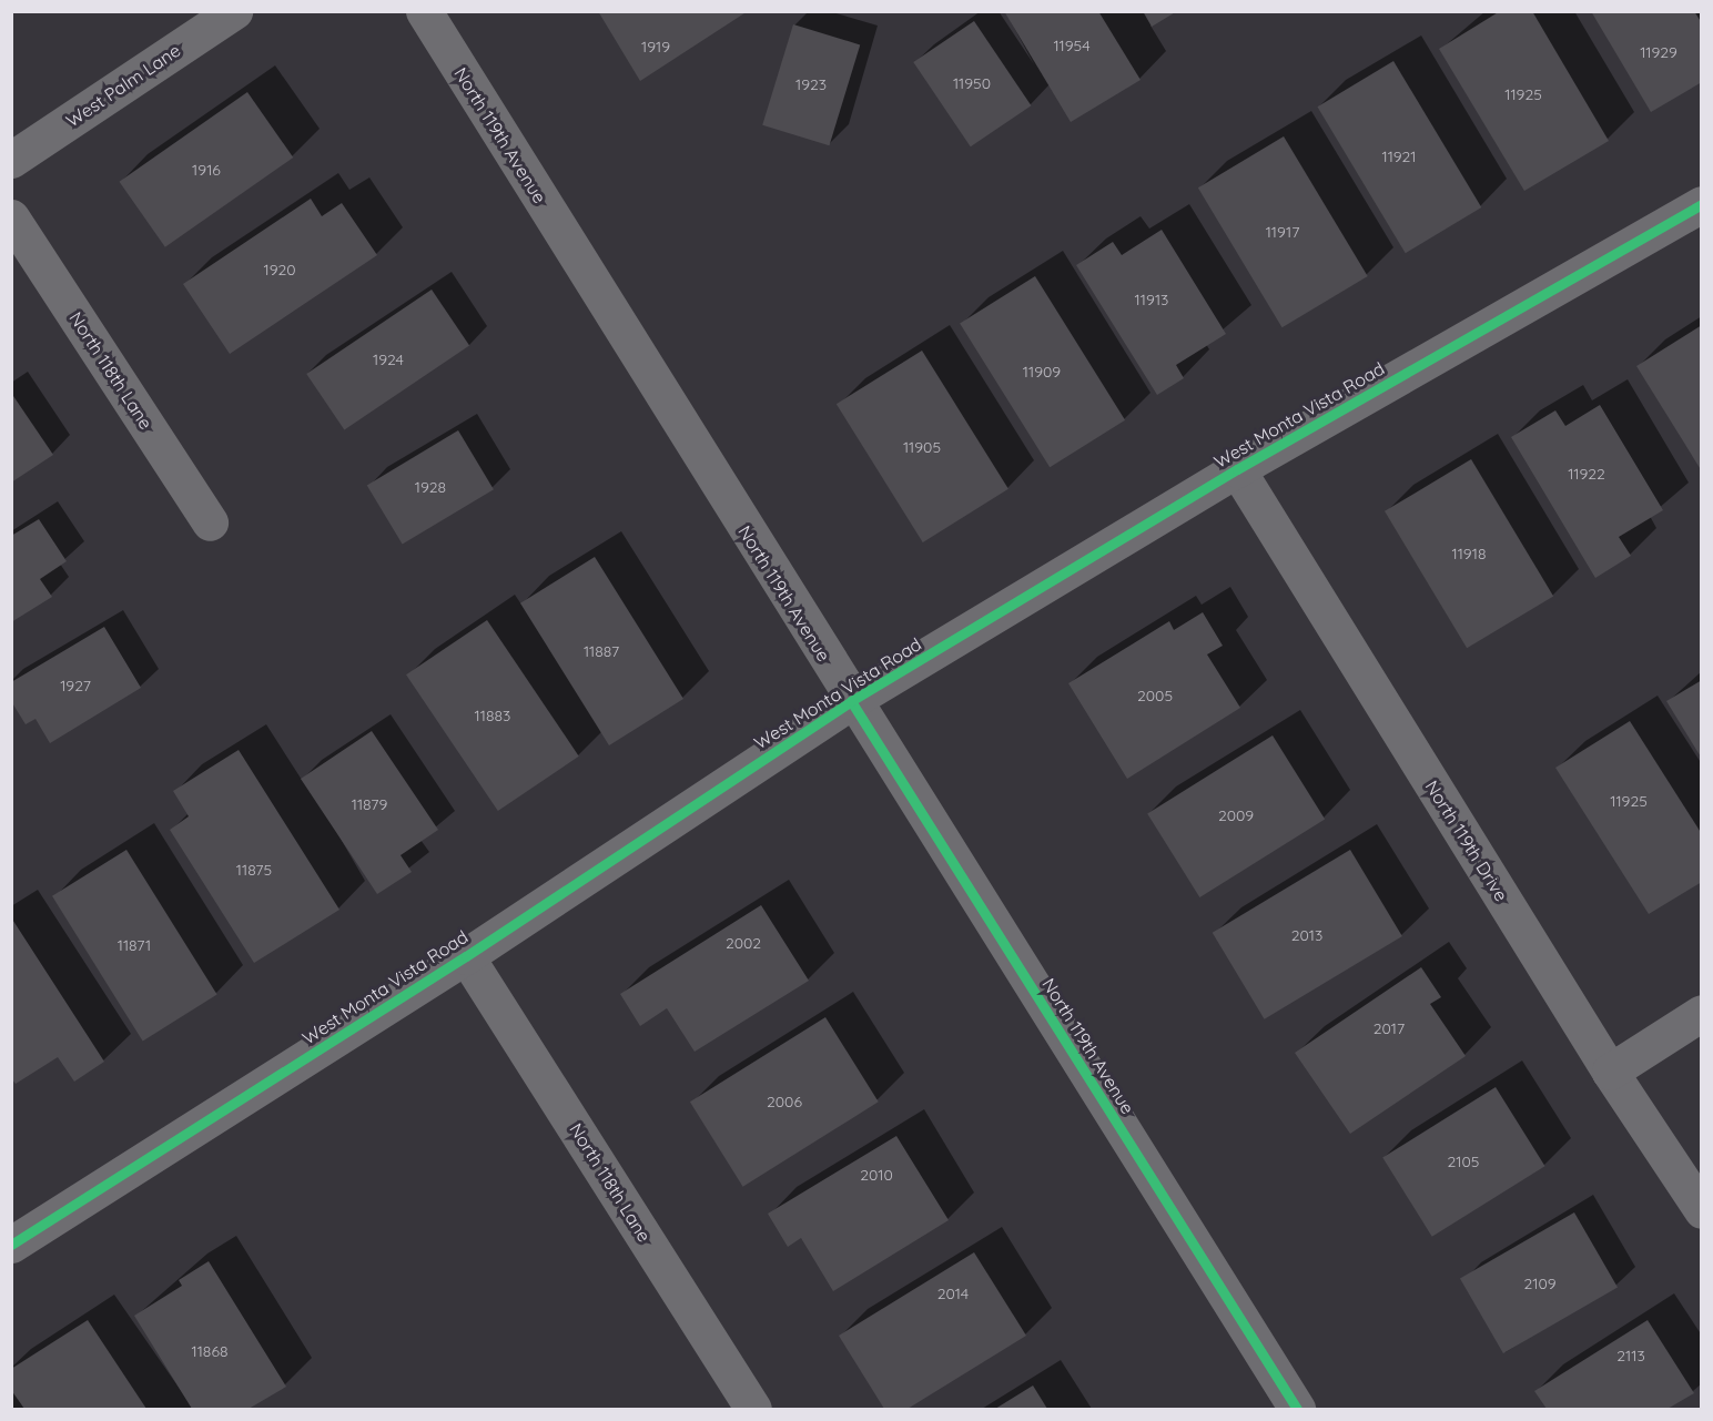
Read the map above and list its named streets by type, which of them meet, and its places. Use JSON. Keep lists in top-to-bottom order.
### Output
{
  "streets": {
    "street": [
      "West Palm Lane",
      "North 119th Avenue",
      "North 118th Lane",
      "West Monta Vista Road",
      "North 119th Drive"
    ]
  },
  "crossings": [
    ["North 119th Avenue", "West Monta Vista Road"],
    ["North 118th Lane", "West Monta Vista Road"],
    ["West Monta Vista Road", "North 119th Drive"]
  ],
  "house_numbers": [
    "11954",
    "1919",
    "11929",
    "11950",
    "1923",
    "11925",
    "11921",
    "1916",
    "11917",
    "1920",
    "11913",
    "1924",
    "11909",
    "11905",
    "11922",
    "1928",
    "11918",
    "11887",
    "1927",
    "2005",
    "11883",
    "11925",
    "11879",
    "2009",
    "11875",
    "2013",
    "2002",
    "11871",
    "2017",
    "2006",
    "2105",
    "2010",
    "2109",
    "2014",
    "11868",
    "2113"
  ]
}
